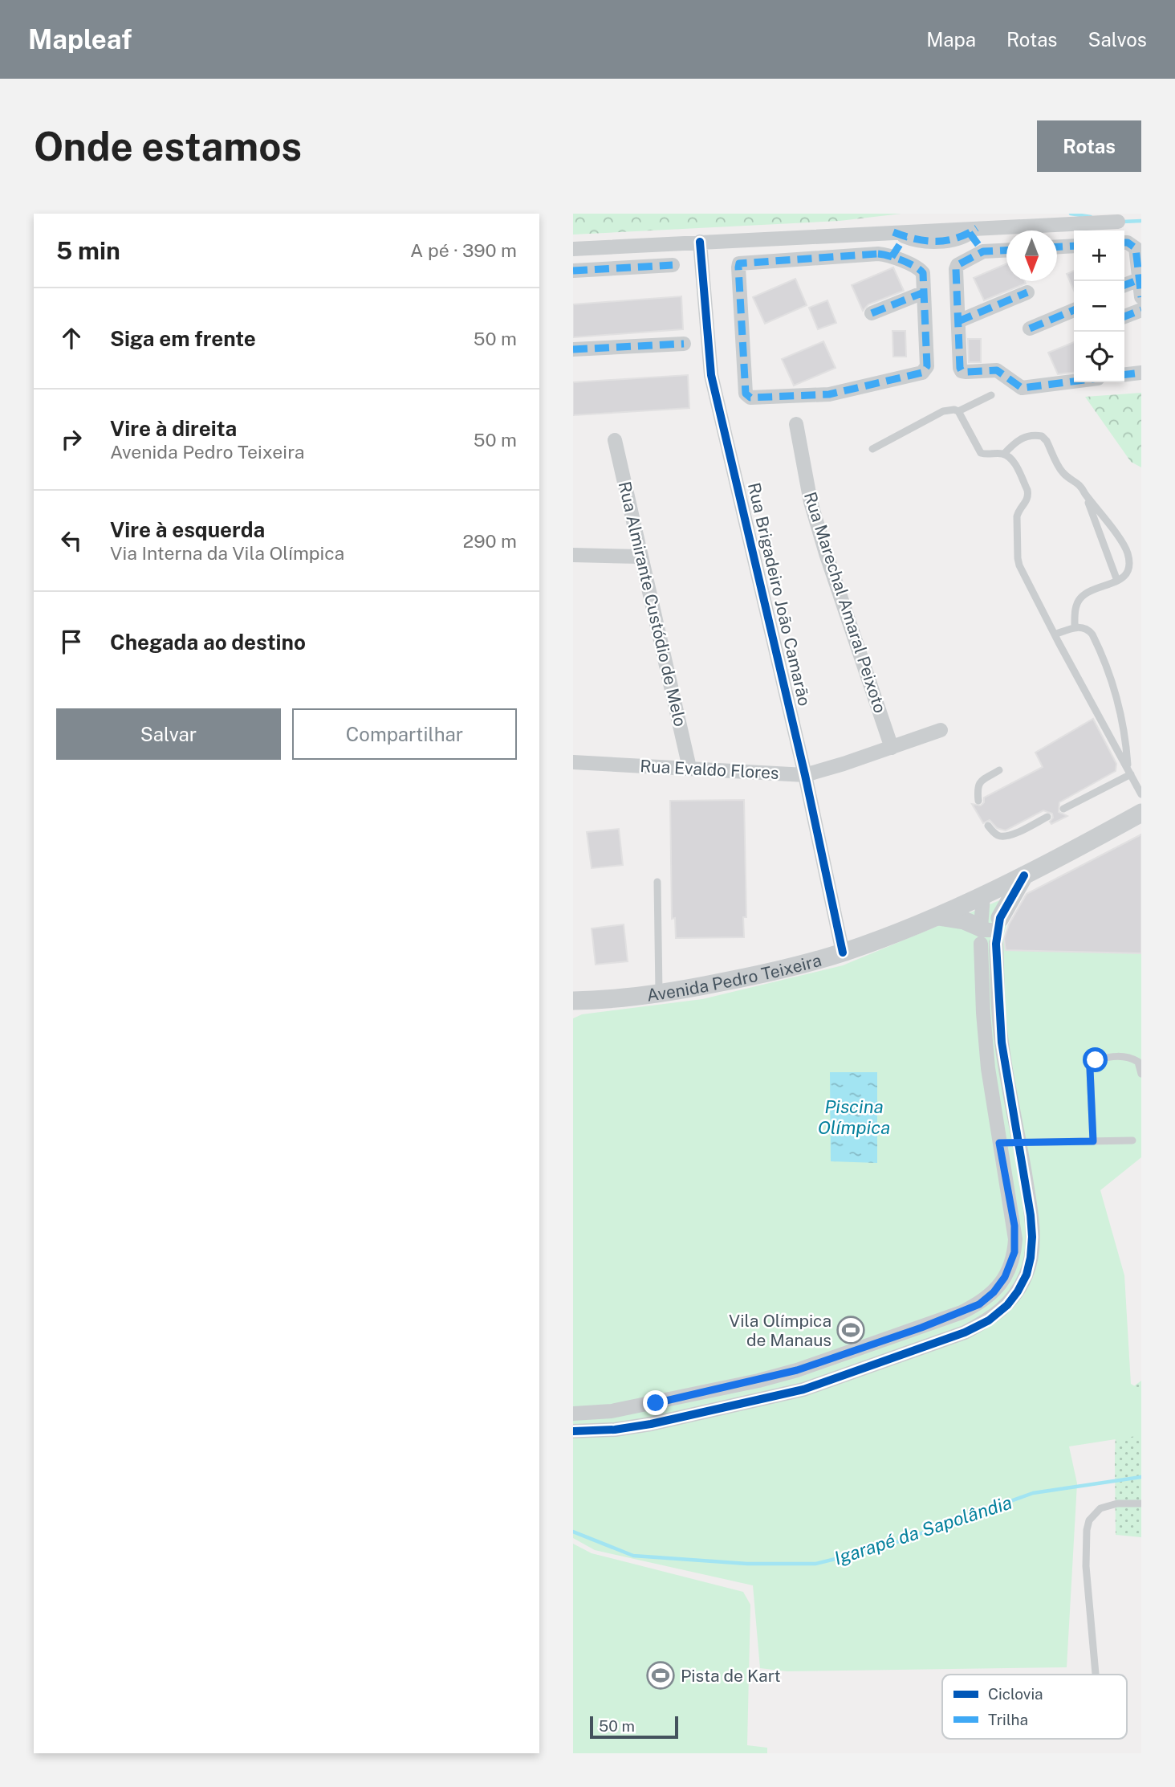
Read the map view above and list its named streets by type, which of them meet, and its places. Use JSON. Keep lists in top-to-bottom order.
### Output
{
  "streets": {
    "street": [
      "Rua Brigadeiro João Camarão",
      "Rua Marechal Amaral Peixoto",
      "Rua Almirante Custódio de Melo",
      "Rua Evaldo Flores",
      "Avenida Pedro Teixeira"
    ]
  },
  "crossings": [
    ["Rua Brigadeiro João Camarão", "Rua Evaldo Flores"],
    ["Rua Brigadeiro João Camarão", "Avenida Pedro Teixeira"],
    ["Rua Marechal Amaral Peixoto", "Rua Evaldo Flores"],
    ["Rua Almirante Custódio de Melo", "Rua Evaldo Flores"]
  ],
  "water": ["Piscina Olímpica", "Igarapé da Sapolândia"],
  "places": {
    "sports": ["Vila Olímpica de Manaus", "Pista de Kart"]
  },
  "legend": ["Ciclovia", "Trilha"],
  "scale_bar": "50 m",
  "north": "bottom",
  "page": {
    "header": "Mapleaf",
    "nav": ["Mapa", "Rotas", "Salvos"],
    "buttons": [
      "Rotas",
      ["Salvar", "Compartilhar"]
    ],
    "title": "Onde estamos",
    "heading": ["5 min", "A pé · 390 m"],
    "map_buttons": ["+", "−"],
    "list": [
      ["Siga em frente", "50 m"],
      ["Vire à direita", "Avenida Pedro Teixeira", "50 m"],
      ["Vire à esquerda", "Via Interna da Vila Olímpica", "290 m"],
      "Chegada ao destino"
    ],
    "scale": "50 m"
  }
}
